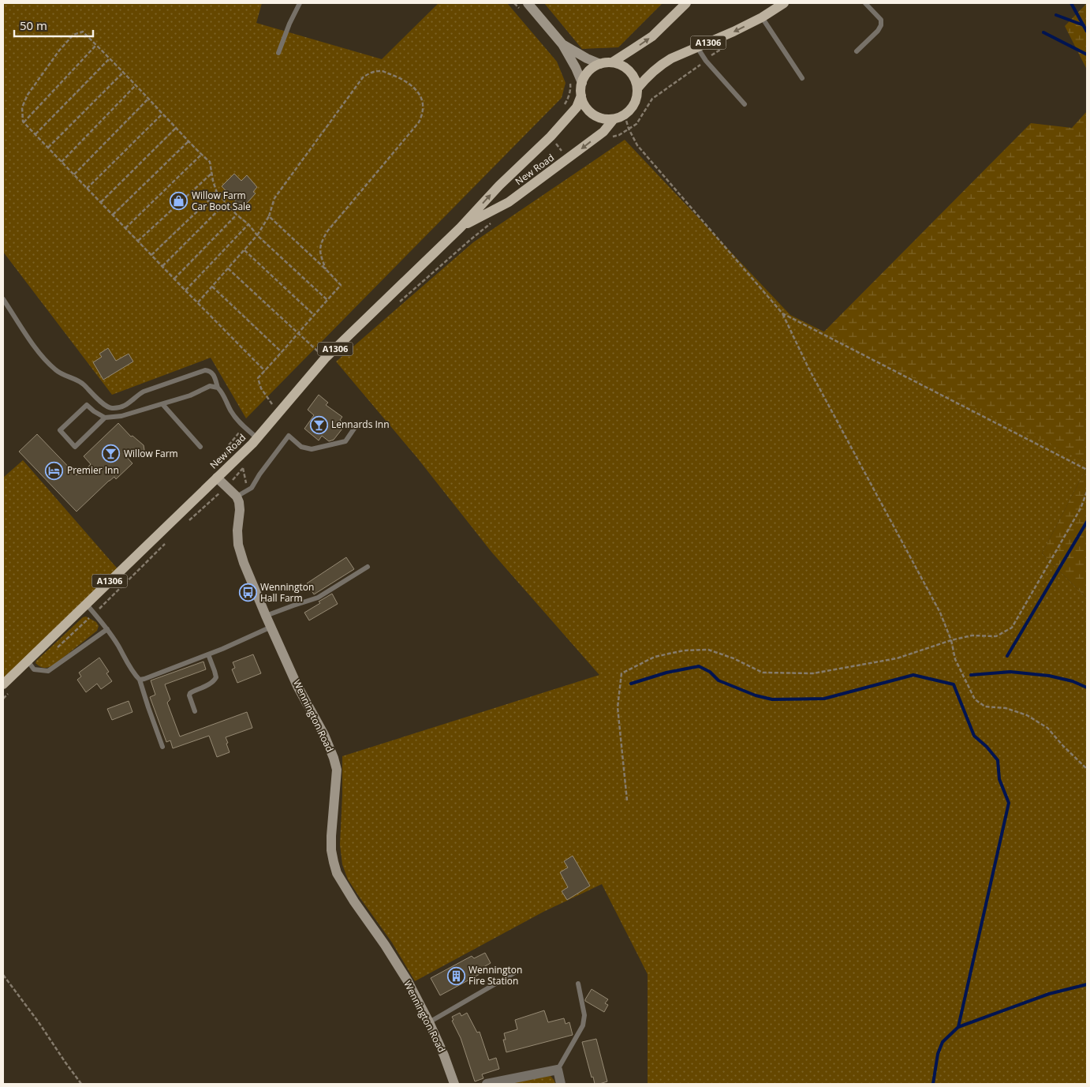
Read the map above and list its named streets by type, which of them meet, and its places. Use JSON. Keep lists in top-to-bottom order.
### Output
{
  "streets": {
    "main road": ["A1306", "New Road", "Wennington Road"]
  },
  "crossings": [
    ["A1306", "New Road"]
  ],
  "places": {
    "shop": ["Willow Farm Car Boot Sale"],
    "bar": ["Lennards Inn", "Willow Farm"],
    "hotel": ["Premier Inn"],
    "bus stop": ["Wennington Hall Farm"],
    "building": ["Wennington Fire Station"]
  },
  "scale_bar": "50 m"
}
